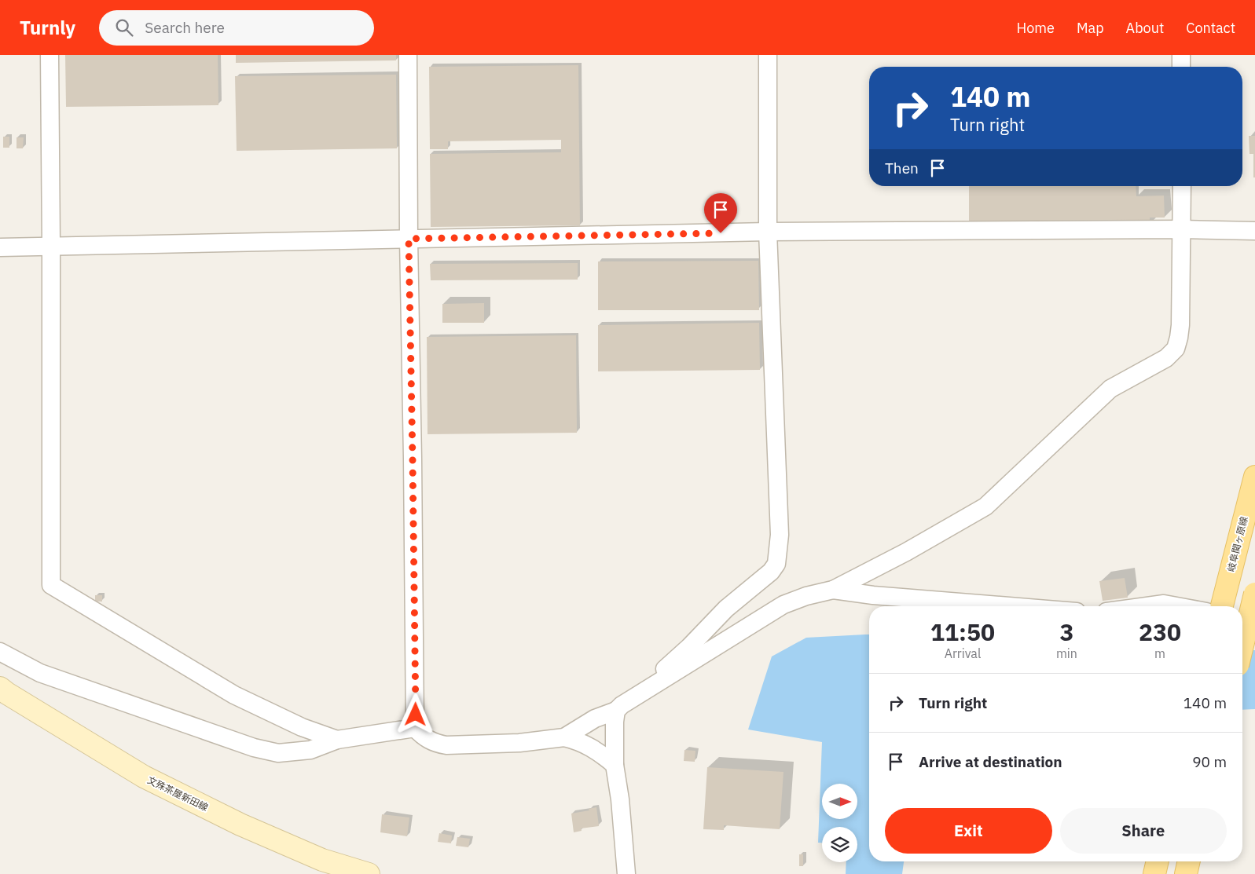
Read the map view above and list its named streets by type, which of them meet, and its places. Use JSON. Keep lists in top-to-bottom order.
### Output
{
  "streets": {
    "main road": ["岐阜関ヶ原線", "文殊茶屋新田線"]
  },
  "north": "right",
  "page": {
    "header": "Turnly",
    "search": "Search here",
    "nav": [
      "Home",
      "Map",
      "About",
      "Contact"
    ],
    "turn": ["140 m", "Turn right"],
    "then": "Then",
    "eta": [
      "11:50",
      "Arrival",
      "3",
      "min",
      "230",
      "m"
    ],
    "list": [
      {
        "name": "Turn right",
        "value": "140 m"
      },
      {
        "name": "Arrive at destination",
        "value": "90 m"
      }
    ],
    "buttons": ["Exit", "Share"]
  }
}
